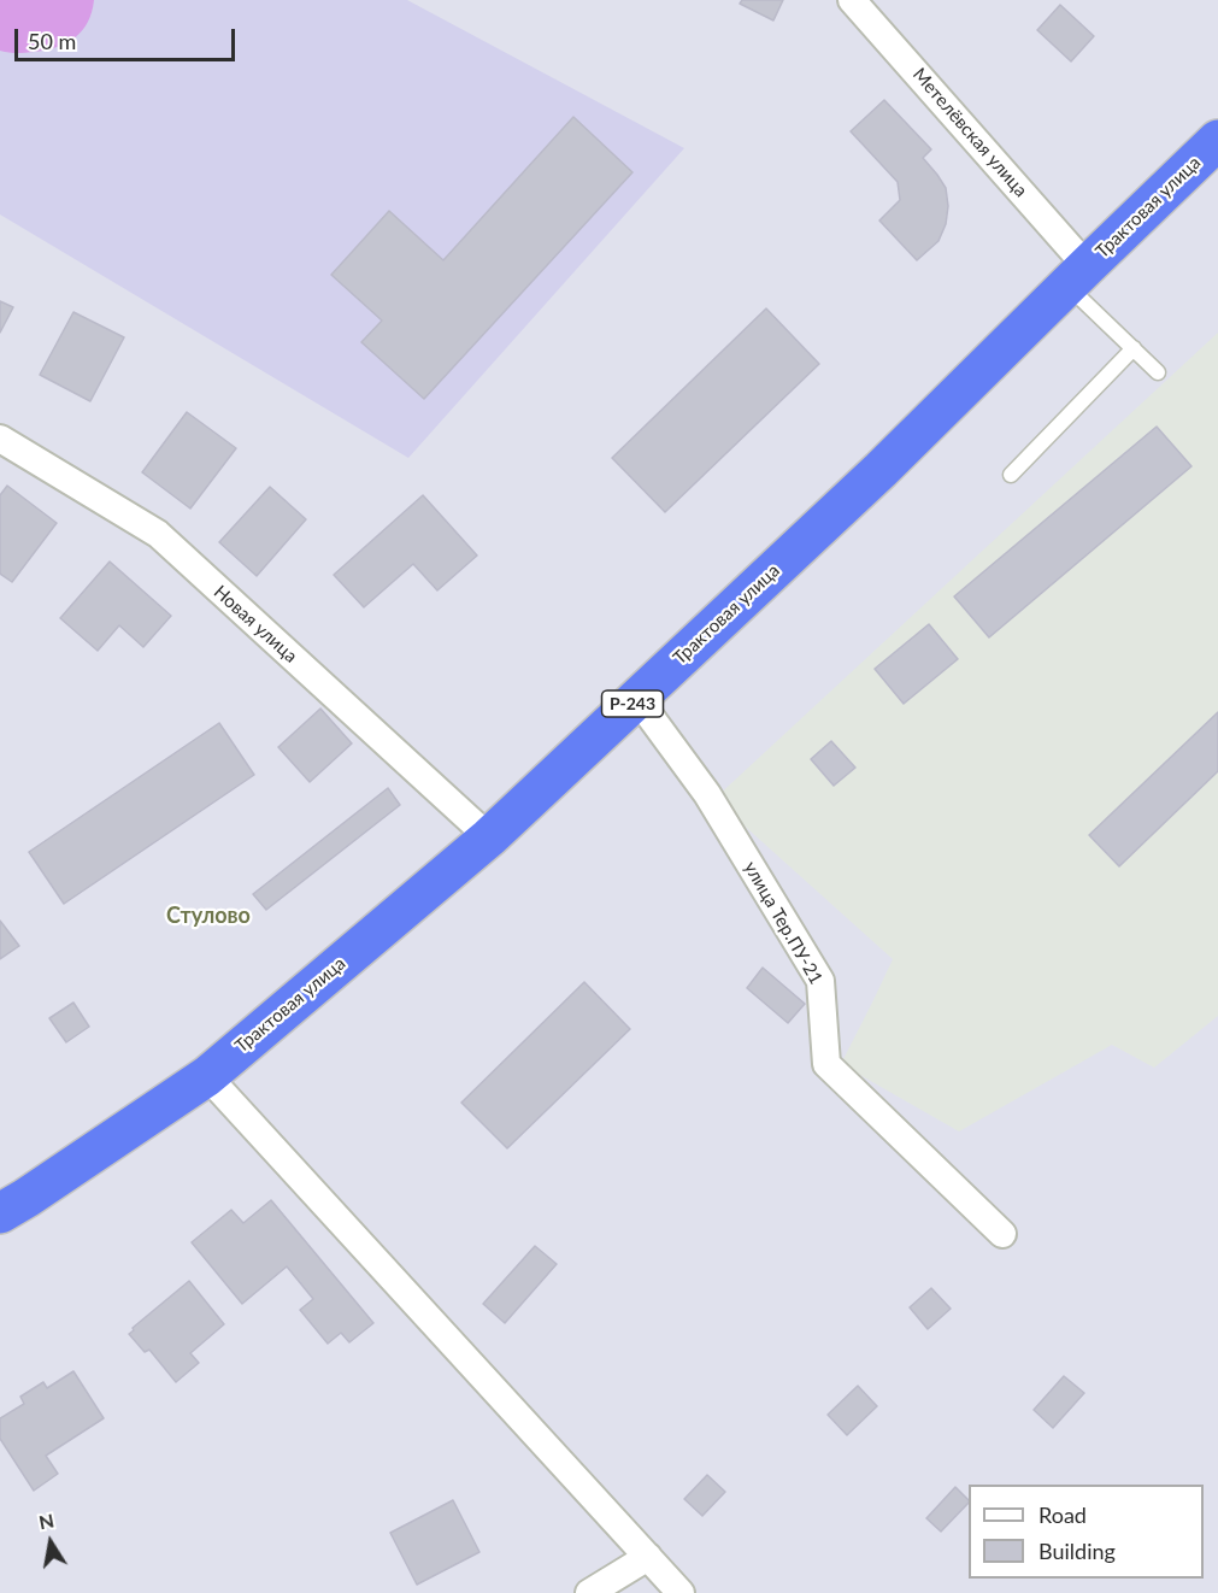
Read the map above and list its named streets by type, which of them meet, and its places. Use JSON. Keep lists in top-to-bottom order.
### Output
{
  "streets": {
    "highway": ["Трактовая улица", "Р-243"],
    "street": ["Метелёвская улица", "Новая улица", "улица Тер.ПУ-21"]
  },
  "crossings": [
    ["Метелёвская улица", "Трактовая улица"],
    ["Трактовая улица", "Новая улица"],
    ["Трактовая улица", "улица Тер.ПУ-21"]
  ],
  "districts": ["Стулово"],
  "legend": ["Road", "Building"],
  "scale_bar": "50 m",
  "north": "top"
}
